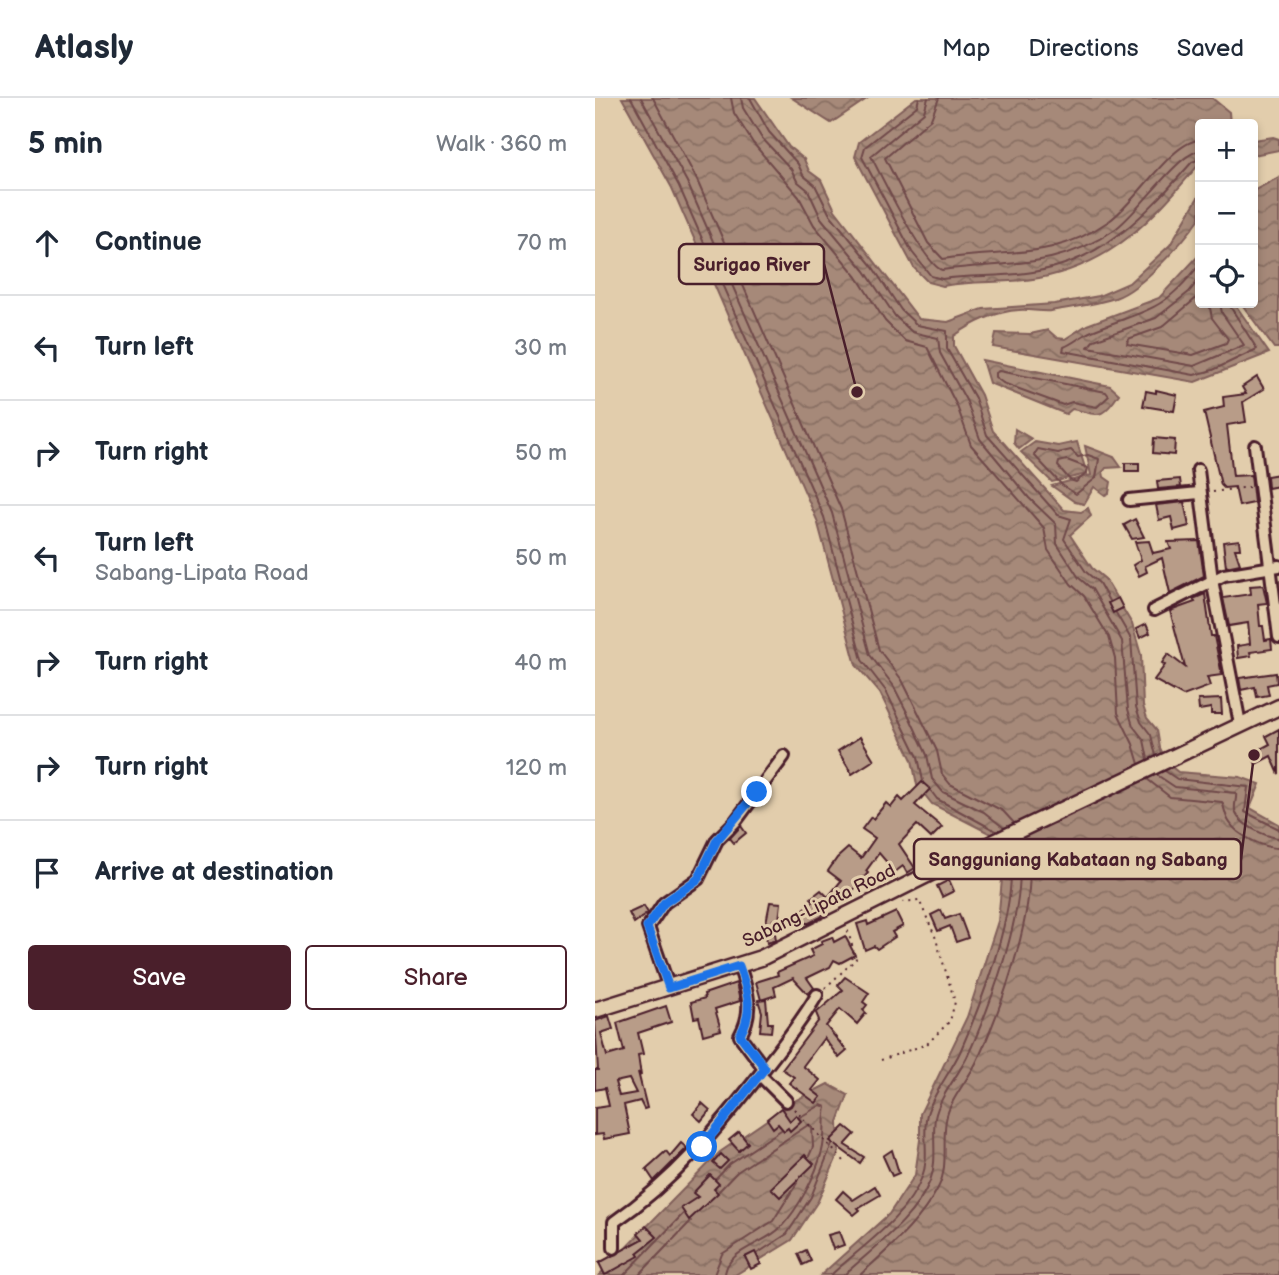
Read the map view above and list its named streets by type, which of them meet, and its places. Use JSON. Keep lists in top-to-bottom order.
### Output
{
  "streets": {
    "main road": ["Sabang-Lipata Road"]
  },
  "places": ["Surigao River", "Sangguniang Kabataan ng Sabang"],
  "page": {
    "header": "Atlasly",
    "nav": ["Map", "Directions", "Saved"],
    "heading": ["5 min", "Walk · 360 m"],
    "map_buttons": ["+", "−"],
    "list": [
      ["Continue", "70 m"],
      ["Turn left", "30 m"],
      ["Turn right", "50 m"],
      ["Turn left", "Sabang-Lipata Road", "50 m"],
      ["Turn right", "40 m"],
      ["Turn right", "120 m"],
      "Arrive at destination"
    ],
    "buttons": ["Save", "Share"]
  }
}
